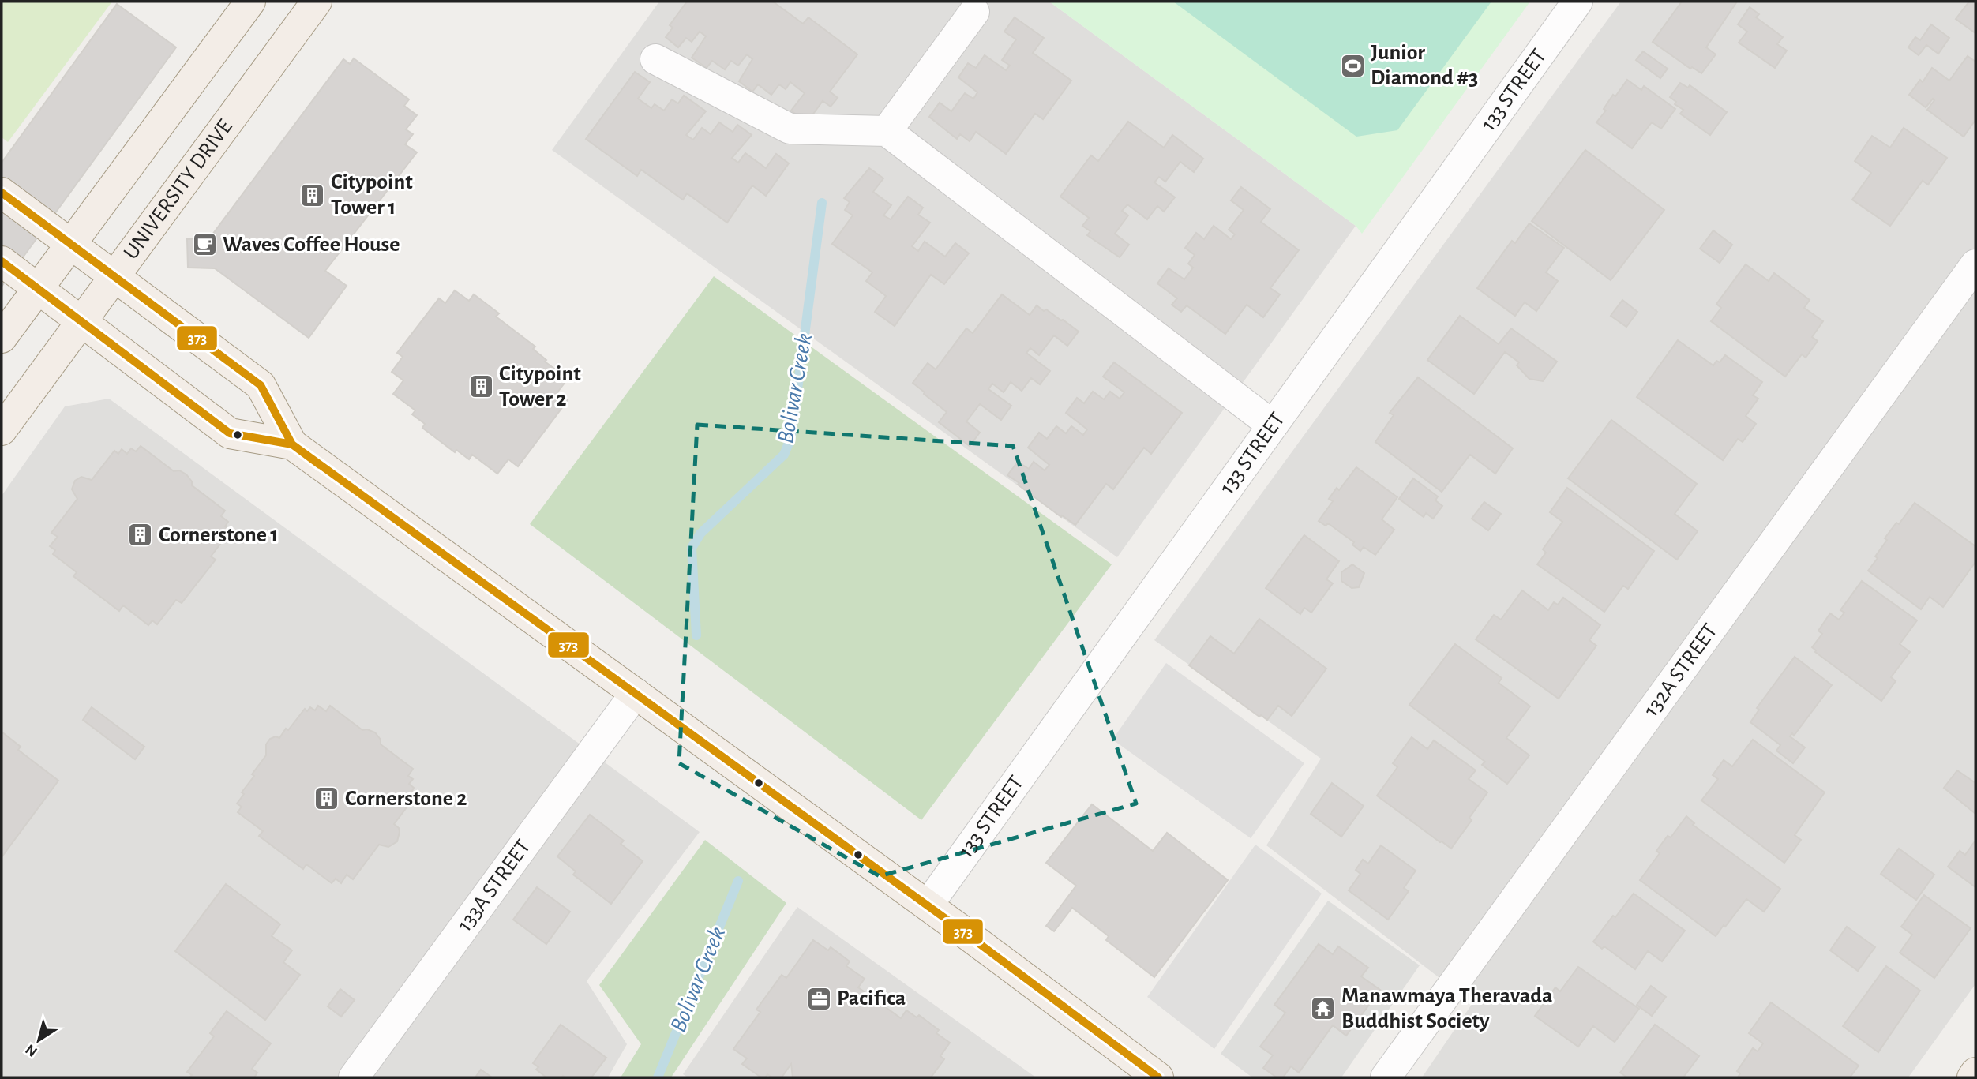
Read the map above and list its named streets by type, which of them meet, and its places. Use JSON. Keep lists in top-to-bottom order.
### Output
{
  "streets": {
    "main road": ["UNIVERSITY DRIVE"],
    "street": ["133 STREET", "132A STREET", "133A STREET"]
  },
  "water": ["Bolivar Creek"],
  "places": {
    "sports": ["Junior Diamond #3"],
    "building": [
      "Citypoint Tower 1",
      "Citypoint Tower 2",
      "Cornerstone 1",
      "Cornerstone 2"
    ],
    "cafe": ["Waves Coffee House"],
    "office": ["Pacifica"],
    "temple": ["Manawmaya Theravada Buddhist Society"]
  },
  "lines": ["transit line 373"],
  "north": "bottom left"
}
